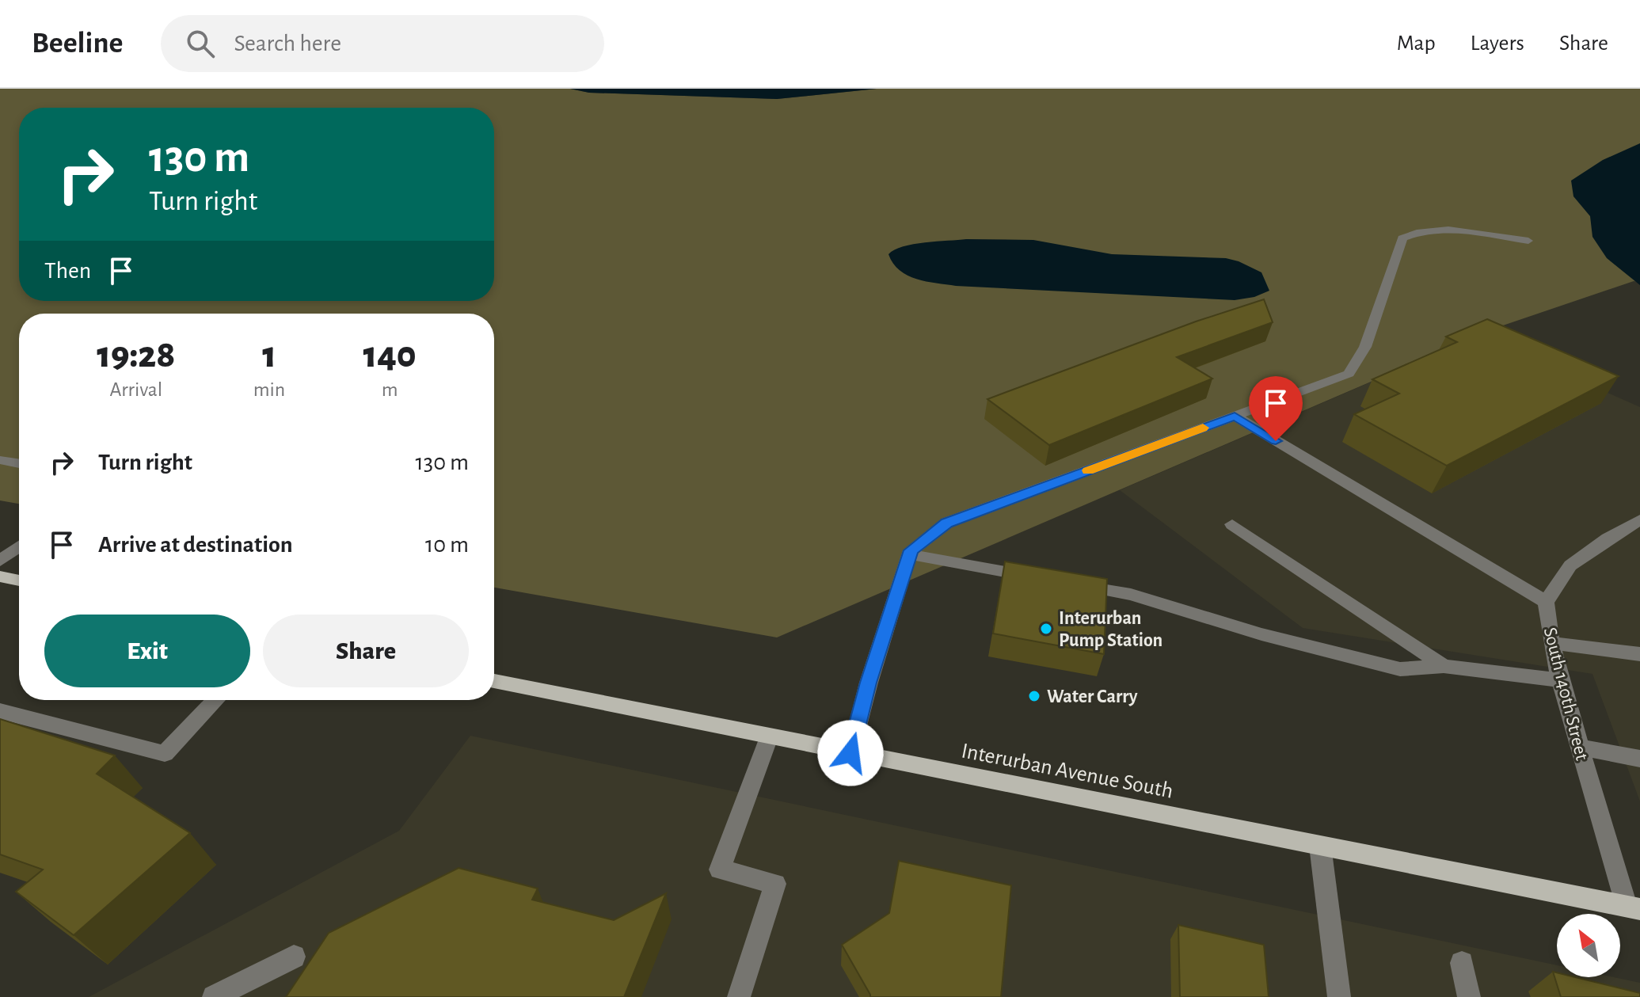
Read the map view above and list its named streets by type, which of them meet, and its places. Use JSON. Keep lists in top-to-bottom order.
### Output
{
  "streets": {
    "main road": ["Interurban Avenue South"],
    "street": ["South 140th Street"]
  },
  "crossings": [
    ["South 140th Street", "Interurban Avenue South"]
  ],
  "places": ["Interurban Pump Station", "Water Carry"],
  "north": "top left",
  "page": {
    "header": "Beeline",
    "search": "Search here",
    "nav": ["Map", "Layers", "Share"],
    "turn": ["130 m", "Turn right"],
    "then": "Then",
    "eta": [
      "19:28",
      "Arrival",
      "1",
      "min",
      "140",
      "m"
    ],
    "list": [
      {
        "name": "Turn right",
        "value": "130 m"
      },
      {
        "name": "Arrive at destination",
        "value": "10 m"
      }
    ],
    "buttons": ["Exit", "Share"]
  }
}
